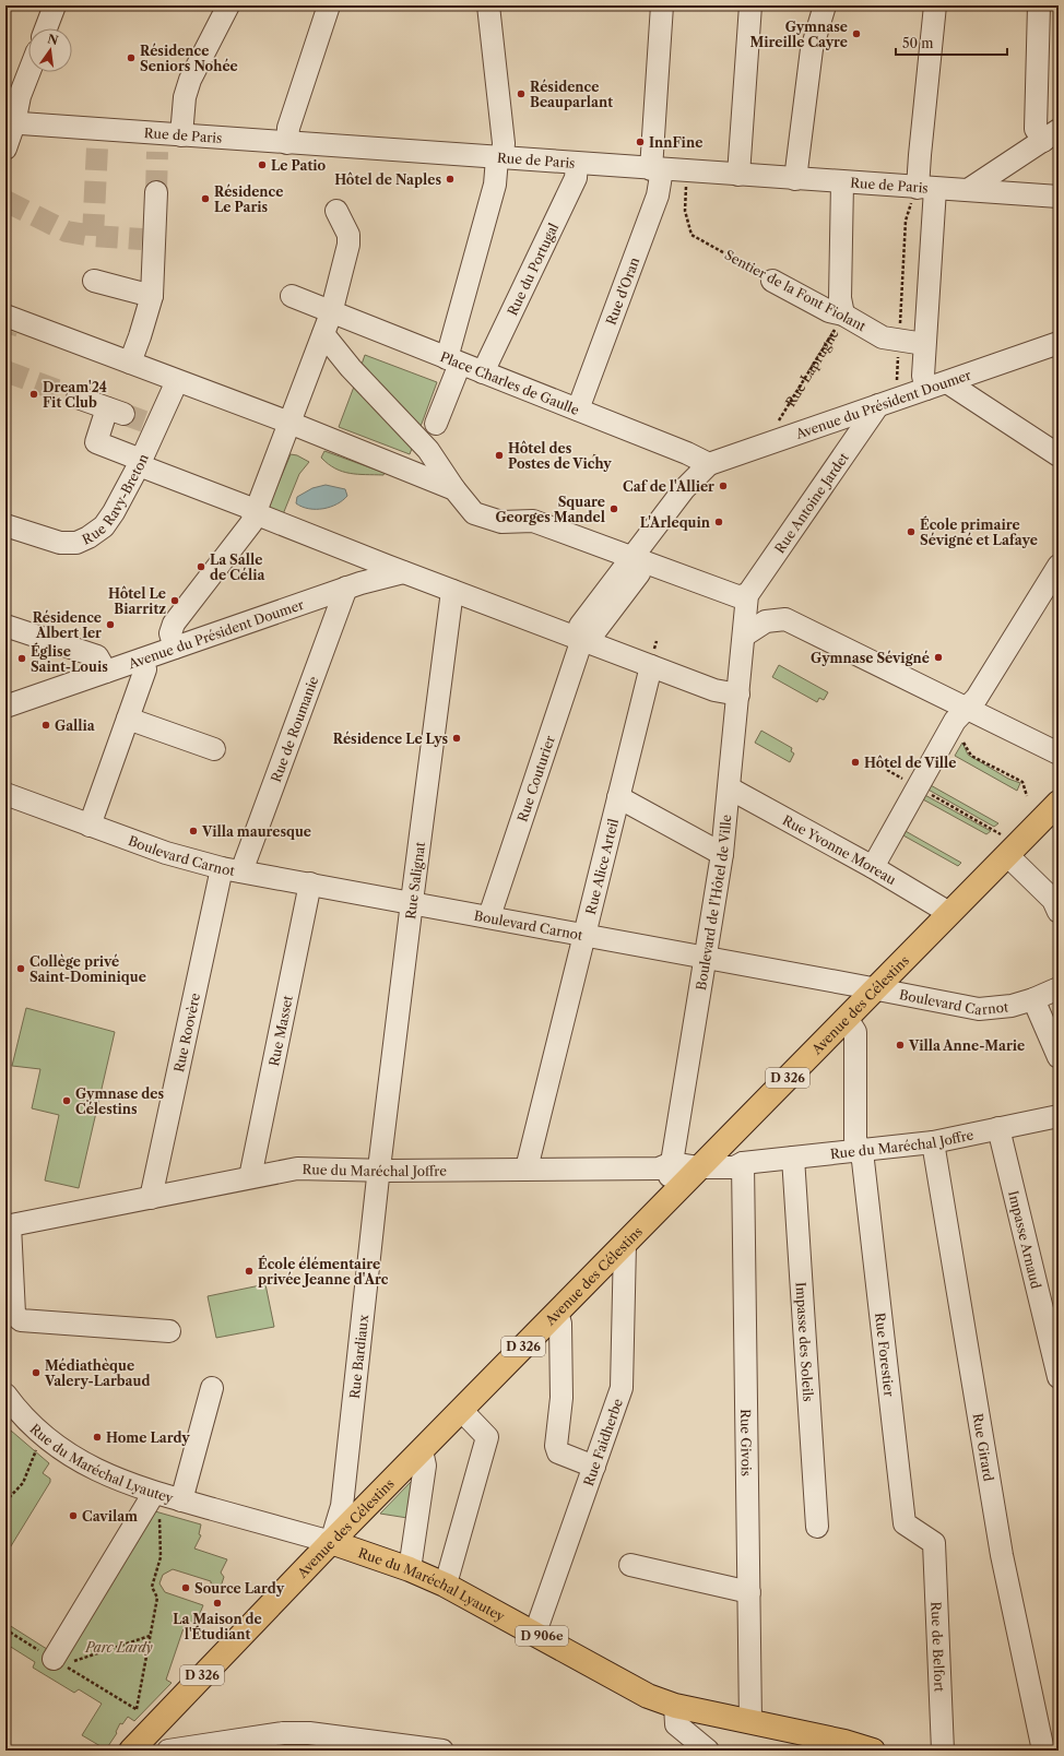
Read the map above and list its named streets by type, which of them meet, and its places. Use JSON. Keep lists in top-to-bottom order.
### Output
{
  "streets": {
    "main road": [
      "Avenue des Célestins",
      "D 326",
      "Rue du Maréchal Lyautey",
      "D 906e"
    ],
    "street": [
      "Rue de Paris",
      "Rue du Portugal",
      "Rue d'Oran",
      "Sentier de la Font Fiolant",
      "Rue Laprugne",
      "Place Charles de Gaulle",
      "Avenue du Président Doumer",
      "Rue Ravy-Breton",
      "Rue Antoine Jardet",
      "Rue de Roumanie",
      "Rue Couturier",
      "Rue Yvonne Moreau",
      "Boulevard Carnot",
      "Rue Alice Arteil",
      "Rue Salignat",
      "Boulevard de l'Hôtel de Ville",
      "Rue Masset",
      "Rue Roovère",
      "Rue du Maréchal Joffre",
      "Impasse Arnaud",
      "Impasse des Soleils",
      "Rue Forestier",
      "Rue Bardiaux",
      "Rue Faidherbe",
      "Rue Givois",
      "Rue Girard",
      "Rue de Belfort"
    ]
  },
  "crossings": [
    ["Rue de Paris", "Rue du Portugal"],
    ["Rue de Paris", "Rue d'Oran"],
    ["Rue de Paris", "Rue Laprugne"],
    ["Rue du Portugal", "Place Charles de Gaulle"],
    ["Rue d'Oran", "Place Charles de Gaulle"],
    ["Sentier de la Font Fiolant", "Rue Laprugne"],
    ["Rue Laprugne", "Avenue du Président Doumer"],
    ["Place Charles de Gaulle", "Avenue du Président Doumer"],
    ["Avenue du Président Doumer", "Rue Antoine Jardet"],
    ["Avenue du Président Doumer", "Rue de Roumanie"],
    ["Rue Antoine Jardet", "Boulevard de l'Hôtel de Ville"],
    ["Rue de Roumanie", "Boulevard Carnot"],
    ["Rue de Roumanie", "Rue Roovère"],
    ["Rue Couturier", "Boulevard Carnot"],
    ["Rue Yvonne Moreau", "Boulevard de l'Hôtel de Ville"],
    ["Rue Yvonne Moreau", "Avenue des Célestins"],
    ["Boulevard Carnot", "Rue Alice Arteil"],
    ["Boulevard Carnot", "Rue Salignat"],
    ["Boulevard Carnot", "Boulevard de l'Hôtel de Ville"],
    ["Boulevard Carnot", "Avenue des Célestins"],
    ["Boulevard Carnot", "Rue Masset"],
    ["Boulevard Carnot", "Rue Roovère"],
    ["Rue Alice Arteil", "Rue du Maréchal Joffre"],
    ["Rue Salignat", "Rue du Maréchal Joffre"],
    ["Rue Salignat", "Rue Bardiaux"],
    ["Boulevard de l'Hôtel de Ville", "Avenue des Célestins"],
    ["Boulevard de l'Hôtel de Ville", "Rue du Maréchal Joffre"],
    ["Avenue des Célestins", "Rue du Maréchal Joffre"],
    ["Avenue des Célestins", "Rue Forestier"],
    ["Avenue des Célestins", "Rue Bardiaux"],
    ["Avenue des Célestins", "Rue Faidherbe"],
    ["Avenue des Célestins", "Rue du Maréchal Lyautey"],
    ["Rue Masset", "Rue du Maréchal Joffre"],
    ["Rue Roovère", "Rue du Maréchal Joffre"],
    ["Rue du Maréchal Joffre", "Impasse Arnaud"],
    ["Rue du Maréchal Joffre", "Impasse des Soleils"],
    ["Rue du Maréchal Joffre", "Rue Forestier"],
    ["Rue du Maréchal Joffre", "Rue Bardiaux"],
    ["Rue du Maréchal Joffre", "Rue Givois"],
    ["Rue du Maréchal Joffre", "Rue Girard"],
    ["Rue Forestier", "Rue de Belfort"],
    ["Rue Bardiaux", "Rue du Maréchal Lyautey"],
    ["Rue Faidherbe", "Rue du Maréchal Lyautey"],
    ["Rue Givois", "Rue du Maréchal Lyautey"]
  ],
  "parks": ["Parc Lardy"],
  "places": [
    "Gymnase Mireille Cayre",
    "Résidence Seniors Nohée",
    "Résidence Beauparlant",
    "InnFine",
    "Le Patio",
    "Hôtel de Naples",
    "Résidence Le Paris",
    "Dream'24 Fit Club",
    "Hôtel des Postes de Vichy",
    "Caf de l'Allier",
    "Square Georges Mandel",
    "L'Arlequin",
    "École primaire Sévigné et Lafaye",
    "La Salle de Célia",
    "Hôtel Le Biarritz",
    "Résidence Albert Ier",
    "Gymnase Sévigné",
    "Église Saint-Louis",
    "Gallia",
    "Résidence Le Lys",
    "Hôtel de Ville",
    "Villa mauresque",
    "Collège privé Saint-Dominique",
    "Villa Anne-Marie",
    "Gymnase des Célestins",
    "École élémentaire privée Jeanne d'Arc",
    "Médiathèque Valery-Larbaud",
    "Home Lardy",
    "Cavilam",
    "Source Lardy",
    "La Maison de l'Étudiant"
  ],
  "scale_bar": "50 m",
  "north": "top"
}
